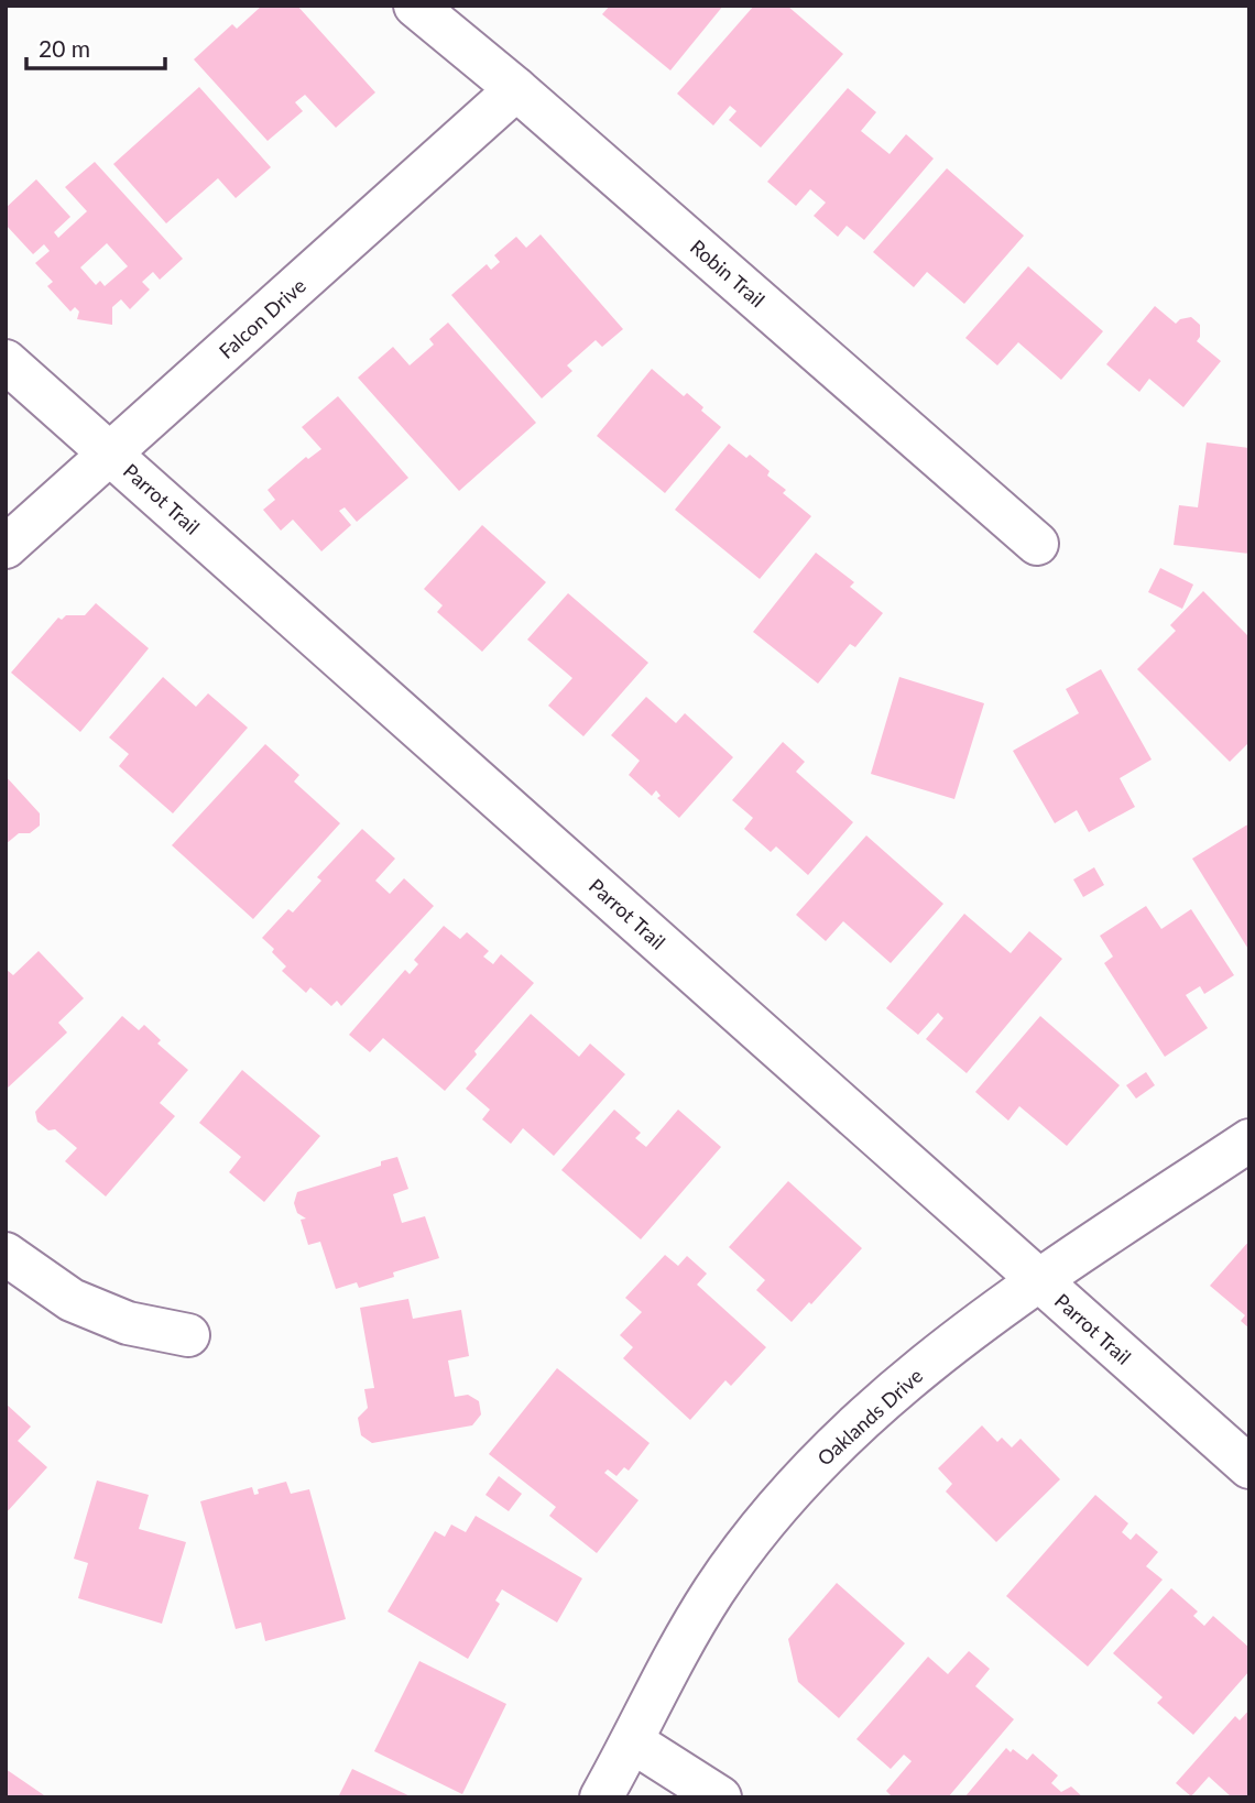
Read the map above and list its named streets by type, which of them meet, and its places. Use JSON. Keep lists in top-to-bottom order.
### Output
{
  "streets": {
    "street": [
      "Robin Trail",
      "Falcon Drive",
      "Parrot Trail",
      "Oaklands Drive"
    ]
  },
  "crossings": [
    ["Robin Trail", "Falcon Drive"],
    ["Falcon Drive", "Parrot Trail"],
    ["Parrot Trail", "Oaklands Drive"]
  ],
  "scale_bar": "20 m"
}
